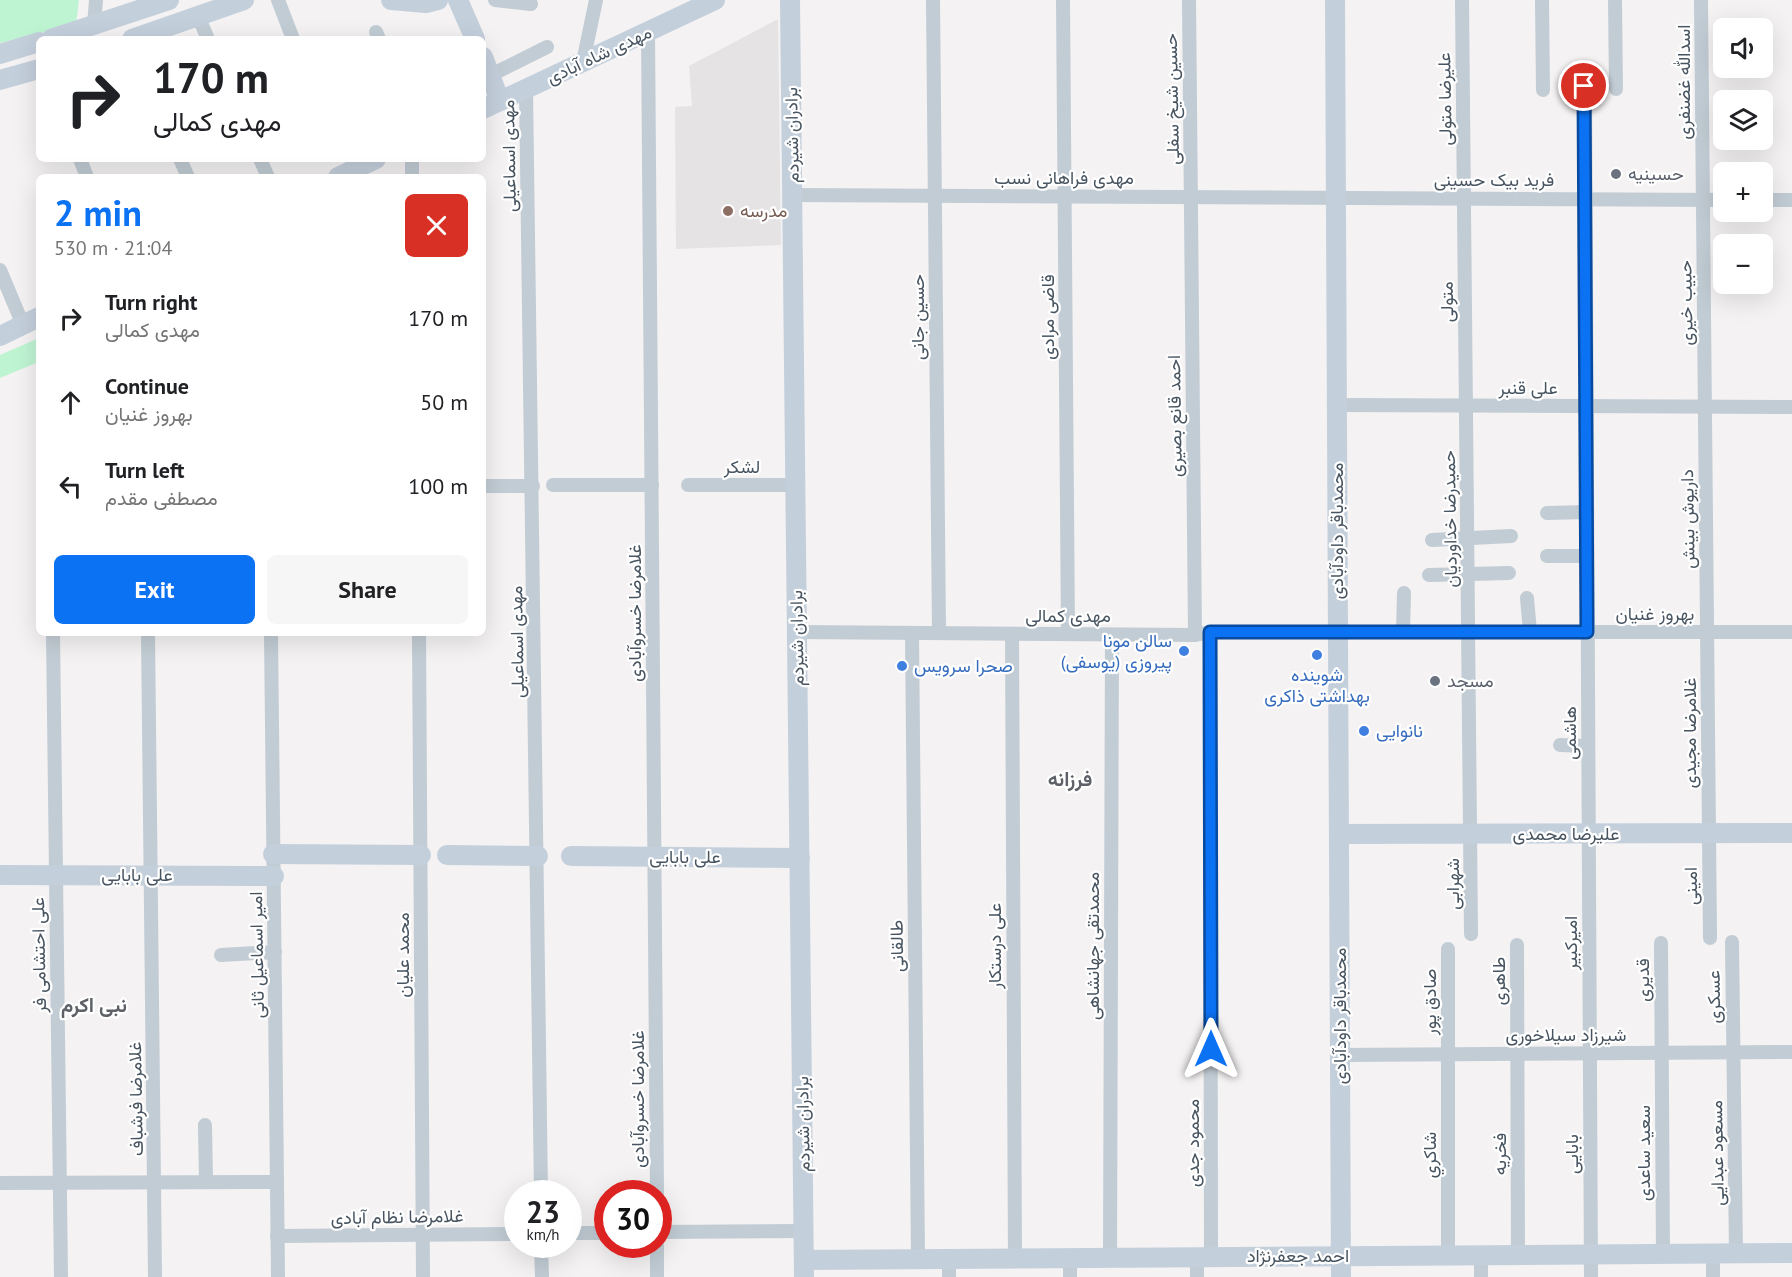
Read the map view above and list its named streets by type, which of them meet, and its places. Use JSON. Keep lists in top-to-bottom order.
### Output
{
  "streets": {
    "street": [
      "مهدی شاه آبادی",
      "اسدالله غضنفری",
      "حسین شیخ سفلی",
      "علیرضا متولی",
      "برادران شیردم",
      "مهدی اسماعیلی",
      "مهدی فراهانی نسب",
      "فرید بیک حسینی",
      "متولی",
      "حبیب خیری",
      "حسین جانی",
      "قاضی مرادی",
      "علی قنبر",
      "احمد قانع بصیری",
      "لشكر",
      "حمیدرضا خداوردیان",
      "داریوش بینش",
      "محمدباقر داودآبادی",
      "غلامرضا خسروآبادی",
      "بهروز غنیان",
      "مهدی کمالی",
      "هاشمی",
      "غلامرضا مجیدی",
      "علیرضا محمدی",
      "علی بابایی",
      "شهرابی",
      "امینی",
      "امیرکبیر",
      "طالقانی",
      "علی درستکار",
      "محمدتقی جهانشاهی",
      "علی احتشامی فر",
      "امیر اسماعیل ثانی",
      "محمد علیان",
      "قدیری",
      "طاهری",
      "عسکری",
      "صادق پور",
      "شیرزاد سیلاخوری",
      "غلامرضا فرشباف",
      "محمود جدی",
      "سعید ساعدی",
      "مسعود عبدایی",
      "فخریه",
      "بابایی",
      "شاكري",
      "غلامرضا نظام آبادی",
      "احمد جعفرنژاد"
    ]
  },
  "crossings": [
    ["مهدی شاه آبادی", "مهدی اسماعیلی"],
    ["مهدی شاه آبادی", "غلامرضا خسروآبادی"],
    ["اسدالله غضنفری", "فرید بیک حسینی"],
    ["اسدالله غضنفری", "حبیب خیری"],
    ["حسین شیخ سفلی", "مهدی فراهانی نسب"],
    ["حسین شیخ سفلی", "احمد قانع بصیری"],
    ["علیرضا متولی", "فرید بیک حسینی"],
    ["علیرضا متولی", "متولی"],
    ["برادران شیردم", "مهدی فراهانی نسب"],
    ["برادران شیردم", "لشكر"],
    ["برادران شیردم", "مهدی کمالی"],
    ["برادران شیردم", "علی بابایی"],
    ["برادران شیردم", "احمد جعفرنژاد"],
    ["مهدی فراهانی نسب", "فرید بیک حسینی"],
    ["مهدی فراهانی نسب", "حسین جانی"],
    ["مهدی فراهانی نسب", "قاضی مرادی"],
    ["مهدی فراهانی نسب", "احمد قانع بصیری"],
    ["مهدی فراهانی نسب", "محمدباقر داودآبادی"],
    ["فرید بیک حسینی", "متولی"],
    ["فرید بیک حسینی", "حبیب خیری"],
    ["فرید بیک حسینی", "محمدباقر داودآبادی"],
    ["فرید بیک حسینی", "هاشمی"],
    ["متولی", "علی قنبر"],
    ["متولی", "حمیدرضا خداوردیان"],
    ["حبیب خیری", "علی قنبر"],
    ["حبیب خیری", "داریوش بینش"],
    ["حسین جانی", "مهدی کمالی"],
    ["قاضی مرادی", "مهدی کمالی"],
    ["علی قنبر", "حمیدرضا خداوردیان"],
    ["علی قنبر", "داریوش بینش"],
    ["علی قنبر", "محمدباقر داودآبادی"],
    ["علی قنبر", "هاشمی"],
    ["احمد قانع بصیری", "مهدی کمالی"],
    ["حمیدرضا خداوردیان", "بهروز غنیان"],
    ["حمیدرضا خداوردیان", "علیرضا محمدی"],
    ["حمیدرضا خداوردیان", "شهرابی"],
    ["داریوش بینش", "بهروز غنیان"],
    ["داریوش بینش", "غلامرضا مجیدی"],
    ["محمدباقر داودآبادی", "بهروز غنیان"],
    ["محمدباقر داودآبادی", "مهدی کمالی"],
    ["محمدباقر داودآبادی", "علیرضا محمدی"],
    ["محمدباقر داودآبادی", "شیرزاد سیلاخوری"],
    ["محمدباقر داودآبادی", "احمد جعفرنژاد"],
    ["غلامرضا خسروآبادی", "علی بابایی"],
    ["بهروز غنیان", "مهدی کمالی"],
    ["بهروز غنیان", "هاشمی"],
    ["بهروز غنیان", "غلامرضا مجیدی"],
    ["مهدی کمالی", "طالقانی"],
    ["مهدی کمالی", "علی درستکار"],
    ["مهدی کمالی", "محمدتقی جهانشاهی"],
    ["مهدی کمالی", "محمود جدی"],
    ["هاشمی", "علیرضا محمدی"],
    ["هاشمی", "امیرکبیر"],
    ["غلامرضا مجیدی", "علیرضا محمدی"],
    ["غلامرضا مجیدی", "امینی"],
    ["علیرضا محمدی", "شهرابی"],
    ["علیرضا محمدی", "امینی"],
    ["علیرضا محمدی", "امیرکبیر"],
    ["علی بابایی", "علی احتشامی فر"],
    ["علی بابایی", "امیر اسماعیل ثانی"],
    ["علی بابایی", "غلامرضا فرشباف"],
    ["امیرکبیر", "شیرزاد سیلاخوری"],
    ["امیرکبیر", "بابایی"],
    ["طالقانی", "احمد جعفرنژاد"],
    ["علی درستکار", "احمد جعفرنژاد"],
    ["محمدتقی جهانشاهی", "احمد جعفرنژاد"],
    ["امیر اسماعیل ثانی", "غلامرضا نظام آبادی"],
    ["محمد علیان", "غلامرضا نظام آبادی"],
    ["قدیری", "شیرزاد سیلاخوری"],
    ["قدیری", "سعید ساعدی"],
    ["طاهری", "شیرزاد سیلاخوری"],
    ["طاهری", "فخریه"],
    ["عسکری", "شیرزاد سیلاخوری"],
    ["عسکری", "مسعود عبدایی"],
    ["صادق پور", "شیرزاد سیلاخوری"],
    ["صادق پور", "شاكري"],
    ["شیرزاد سیلاخوری", "سعید ساعدی"],
    ["شیرزاد سیلاخوری", "مسعود عبدایی"],
    ["شیرزاد سیلاخوری", "فخریه"],
    ["شیرزاد سیلاخوری", "بابایی"],
    ["شیرزاد سیلاخوری", "شاكري"],
    ["محمود جدی", "احمد جعفرنژاد"],
    ["سعید ساعدی", "احمد جعفرنژاد"],
    ["مسعود عبدایی", "احمد جعفرنژاد"],
    ["فخریه", "احمد جعفرنژاد"],
    ["بابایی", "احمد جعفرنژاد"],
    ["شاكري", "احمد جعفرنژاد"]
  ],
  "districts": ["فرزانه", "نبی اکرم"],
  "places": [
    "حسینیه",
    "مدرسه",
    "سالن مونا پیروزی (یوسفی)",
    "شوینده بهداشتی ذاکری",
    "صحرا سرویس",
    "مسجد",
    "نانوایی"
  ],
  "page": {
    "map_buttons": ["+", "−"],
    "turn": ["170 m", "مهدی کمالی"],
    "heading": ["2 min", "530 m · 21:04"],
    "list": [
      {
        "name": "Turn right",
        "note": "مهدی کمالی",
        "value": "170 m"
      },
      {
        "name": "Continue",
        "note": "بهروز غنیان",
        "value": "50 m"
      },
      {
        "name": "Turn left",
        "note": "مصطفی مقدم",
        "value": "100 m"
      }
    ],
    "buttons": ["Exit", "Share"],
    "speed": "23 km/h",
    "limit": "30"
  }
}
